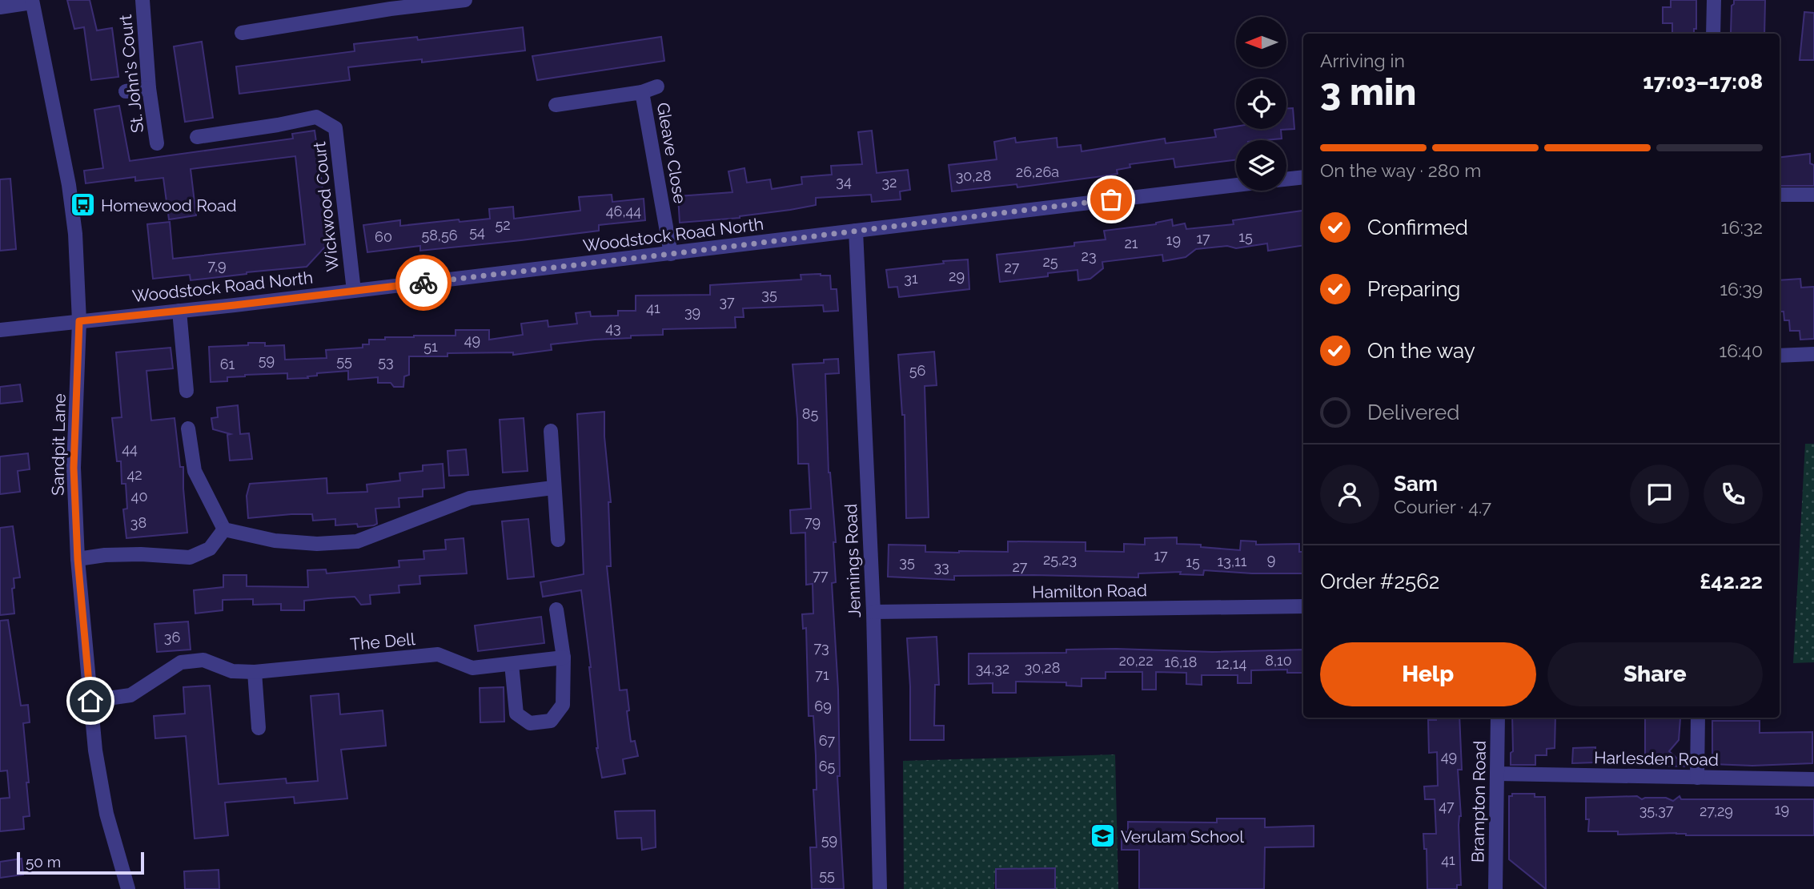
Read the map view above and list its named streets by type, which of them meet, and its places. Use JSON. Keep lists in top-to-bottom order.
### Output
{
  "streets": {
    "street": [
      "St. John's Court",
      "Gleave Close",
      "Wickwood Court",
      "Woodstock Road North",
      "Sandpit Lane",
      "Jennings Road",
      "Hamilton Road",
      "The Dell",
      "Harlesden Road",
      "Brampton Road"
    ]
  },
  "crossings": [
    ["Gleave Close", "Woodstock Road North"],
    ["Wickwood Court", "Woodstock Road North"],
    ["Woodstock Road North", "Sandpit Lane"],
    ["Woodstock Road North", "Jennings Road"],
    ["Sandpit Lane", "The Dell"],
    ["Jennings Road", "Hamilton Road"],
    ["Harlesden Road", "Brampton Road"]
  ],
  "places": {
    "bus stop": ["Homewood Road"],
    "school or university": ["Verulam School"]
  },
  "house_numbers": [
    "26,26a",
    "30,28",
    "34",
    "32",
    "46,44",
    "52",
    "54",
    "58,56",
    "60",
    "15",
    "17",
    "19",
    "21",
    "23",
    "25",
    "7,9",
    "27",
    "29",
    "31",
    "35",
    "37",
    "41",
    "39",
    "43",
    "49",
    "51",
    "59",
    "55",
    "53",
    "61",
    "56",
    "85",
    "44",
    "42",
    "40",
    "79",
    "38",
    "17",
    "25,23",
    "9",
    "13,11",
    "35",
    "15",
    "33",
    "27",
    "77",
    "36",
    "73",
    "20,22",
    "8,10",
    "16,18",
    "12,14",
    "30,28",
    "34,32",
    "71",
    "69",
    "67",
    "49",
    "65",
    "47",
    "19",
    "35,37",
    "27,29",
    "59",
    "41",
    "55"
  ],
  "scale_bar": "50 m",
  "north": "left",
  "page": {
    "heading": ["3 min", "Arriving in", "17:03–17:08"],
    "panel": [
      "Sam",
      "Courier · 4.7",
      "Order #2562",
      "£42.22"
    ],
    "bar": "On the way · 280 m",
    "list": [
      ["Confirmed", "16:32"],
      ["Preparing", "16:39"],
      ["On the way", "16:40"],
      "Delivered"
    ],
    "buttons": ["Help", "Share"],
    "scale": "50 m"
  }
}
